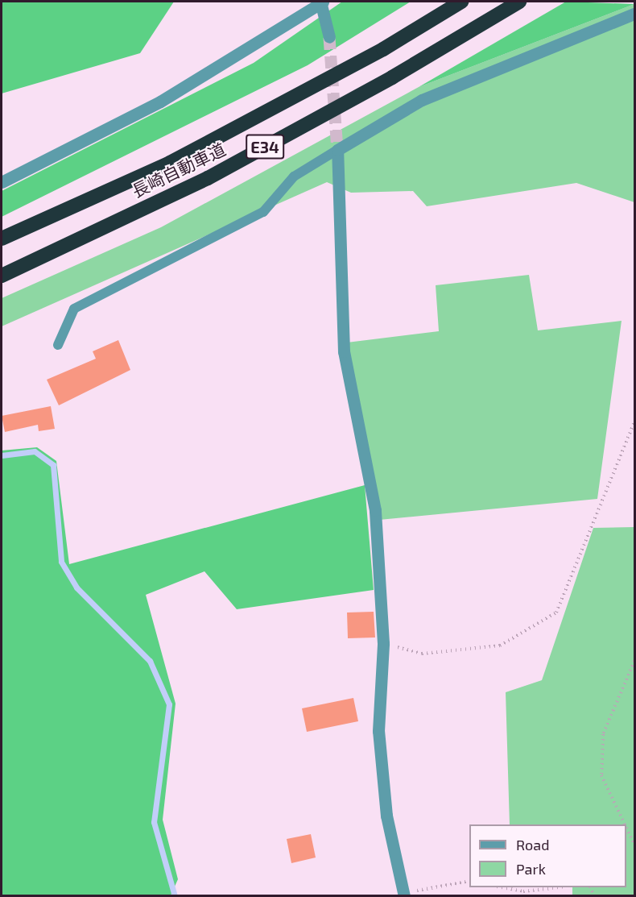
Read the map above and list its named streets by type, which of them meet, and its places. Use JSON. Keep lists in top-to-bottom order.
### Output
{
  "streets": {
    "highway": ["E34", "長崎自動車道"]
  },
  "legend": ["Road", "Park"]
}
